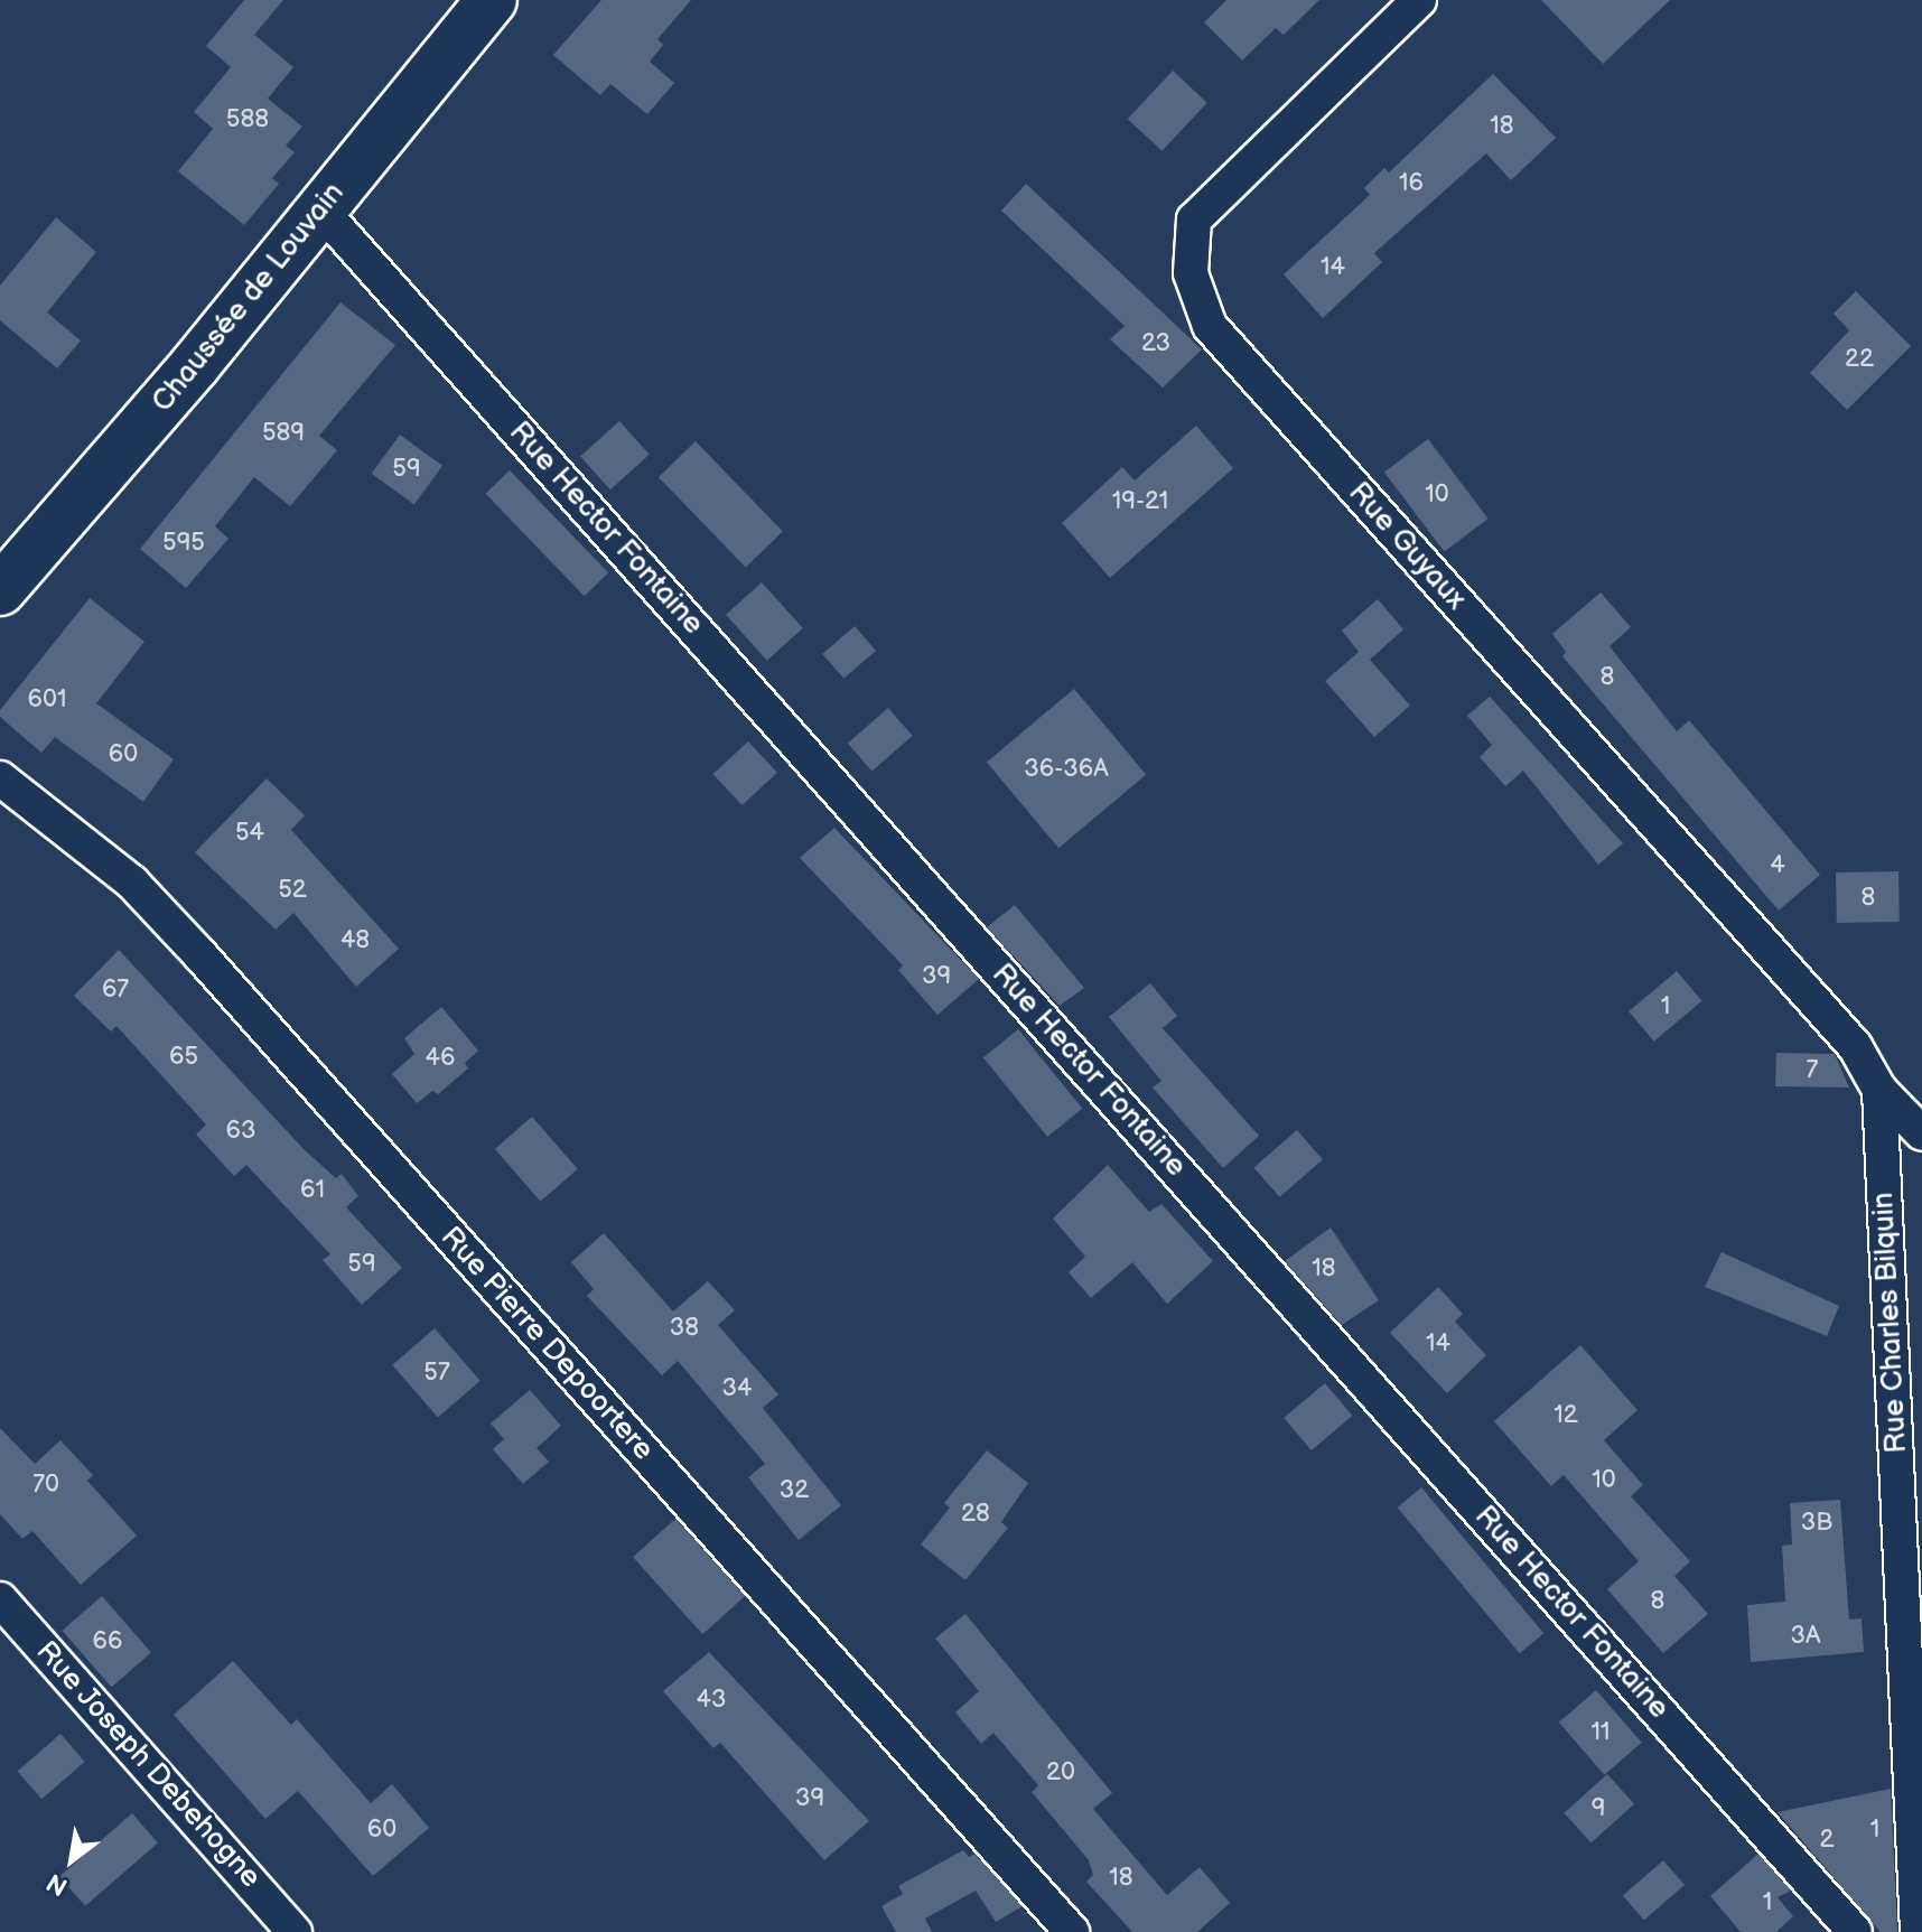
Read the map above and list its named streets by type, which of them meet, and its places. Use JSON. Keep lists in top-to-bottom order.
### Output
{
  "streets": {
    "main road": ["Chaussée de Louvain"],
    "street": [
      "Rue Hector Fontaine",
      "Rue Guyaux",
      "Rue Charles Bilquin",
      "Rue Pierre Depoortere",
      "Rue Joseph Debehogne"
    ]
  },
  "crossings": [
    ["Chaussée de Louvain", "Rue Hector Fontaine"],
    ["Rue Guyaux", "Rue Charles Bilquin"]
  ],
  "house_numbers": [
    "588",
    "18",
    "16",
    "14",
    "23",
    "22",
    "589",
    "59",
    "10",
    "19-21",
    "595",
    "8",
    "601",
    "60",
    "36-36A",
    "54",
    "4",
    "52",
    "8",
    "48",
    "39",
    "67",
    "1",
    "65",
    "46",
    "7",
    "63",
    "61",
    "59",
    "18",
    "38",
    "14",
    "57",
    "34",
    "12",
    "10",
    "70",
    "32",
    "28",
    "3B",
    "8",
    "3A",
    "66",
    "43",
    "11",
    "20",
    "39",
    "9",
    "60",
    "1",
    "2",
    "18",
    "1"
  ],
  "north": "bottom left"
}
